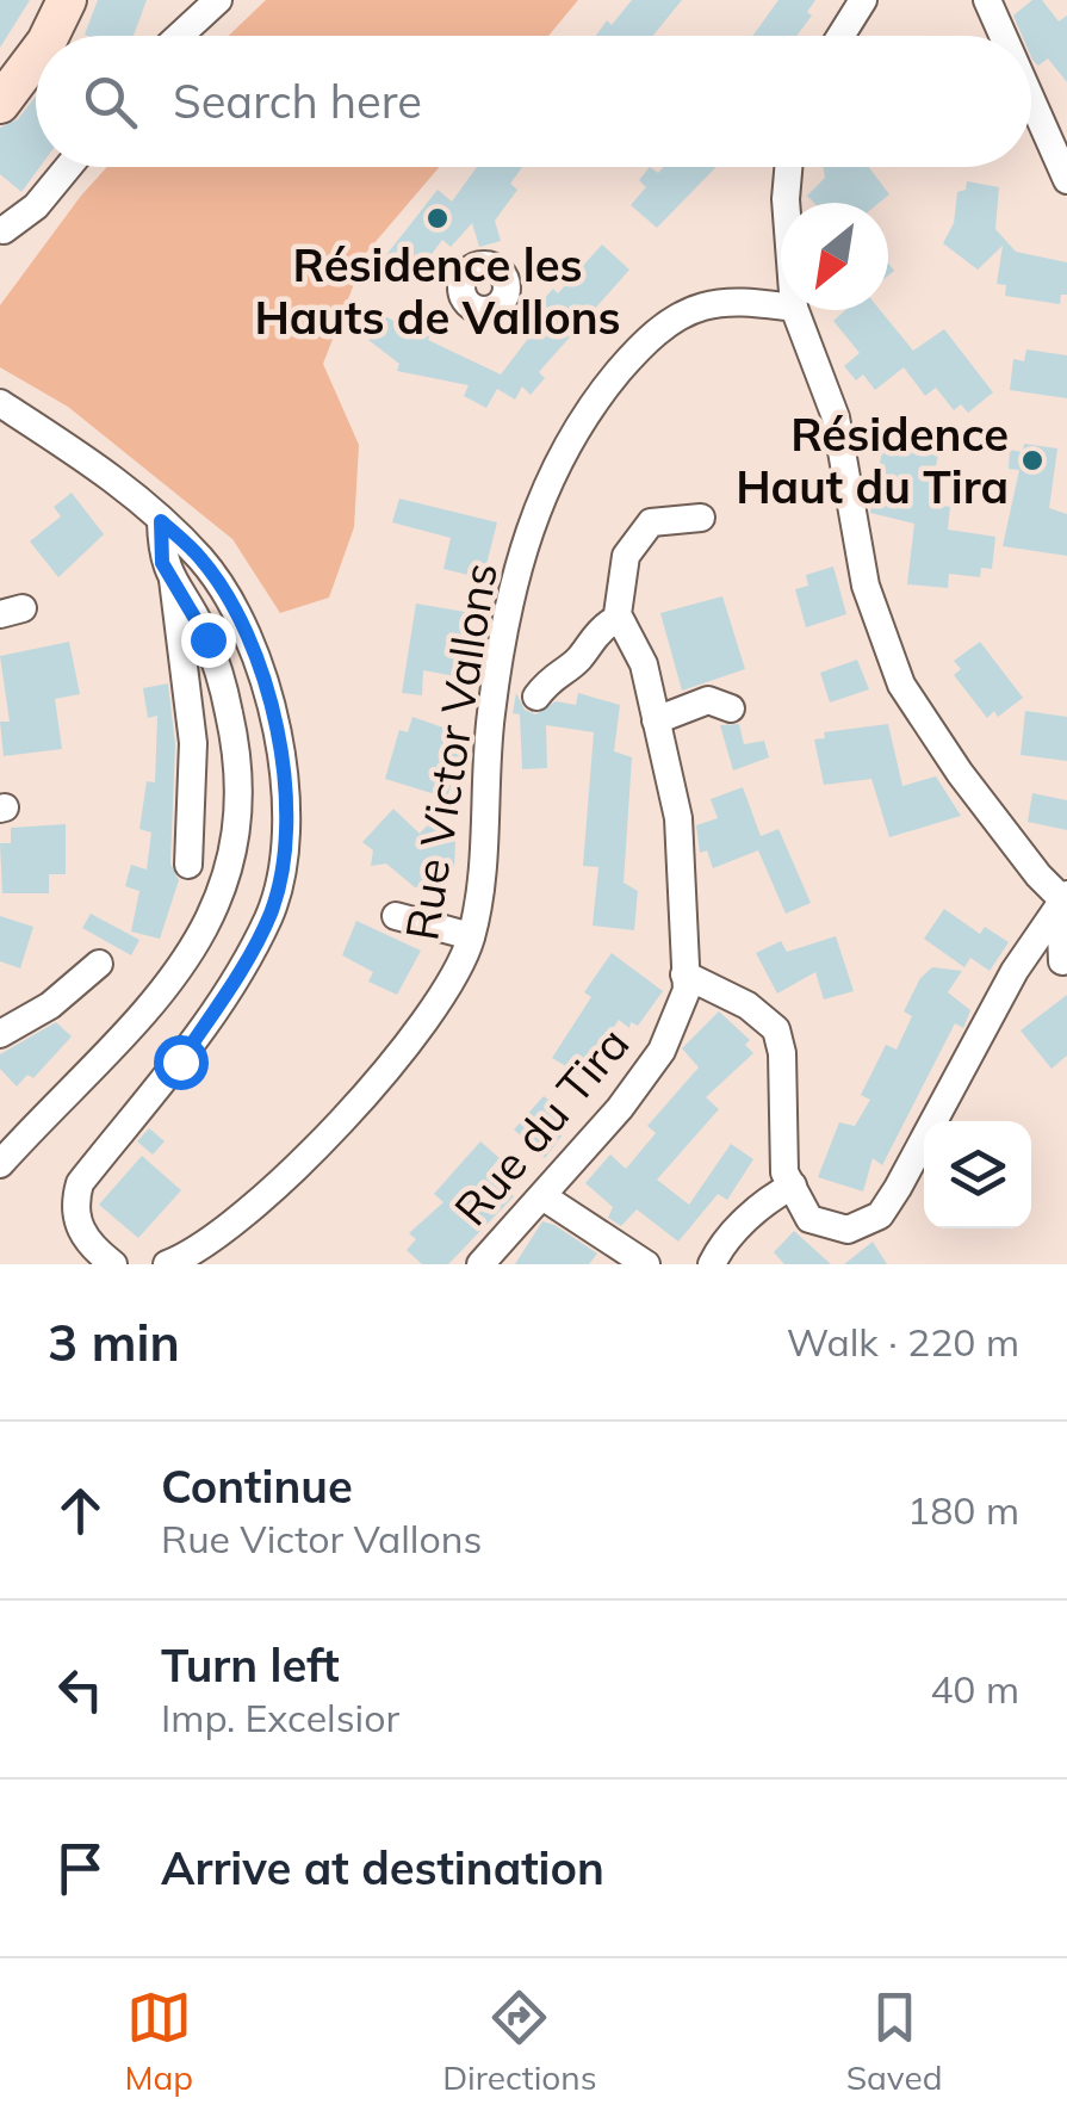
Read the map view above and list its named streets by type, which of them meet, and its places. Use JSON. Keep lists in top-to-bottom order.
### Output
{
  "streets": {
    "street": ["Rue Victor Vallons", "Rue du Tira"]
  },
  "places": ["Résidence les Hauts de Vallons", "Résidence Haut du Tira"],
  "north": "bottom left",
  "page": {
    "search": "Search here",
    "heading": ["3 min", "Walk · 220 m"],
    "list": [
      ["Continue", "Rue Victor Vallons", "180 m"],
      ["Turn left", "Imp. Excelsior", "40 m"],
      "Arrive at destination"
    ],
    "nav": ["Map", "Directions", "Saved"]
  }
}
